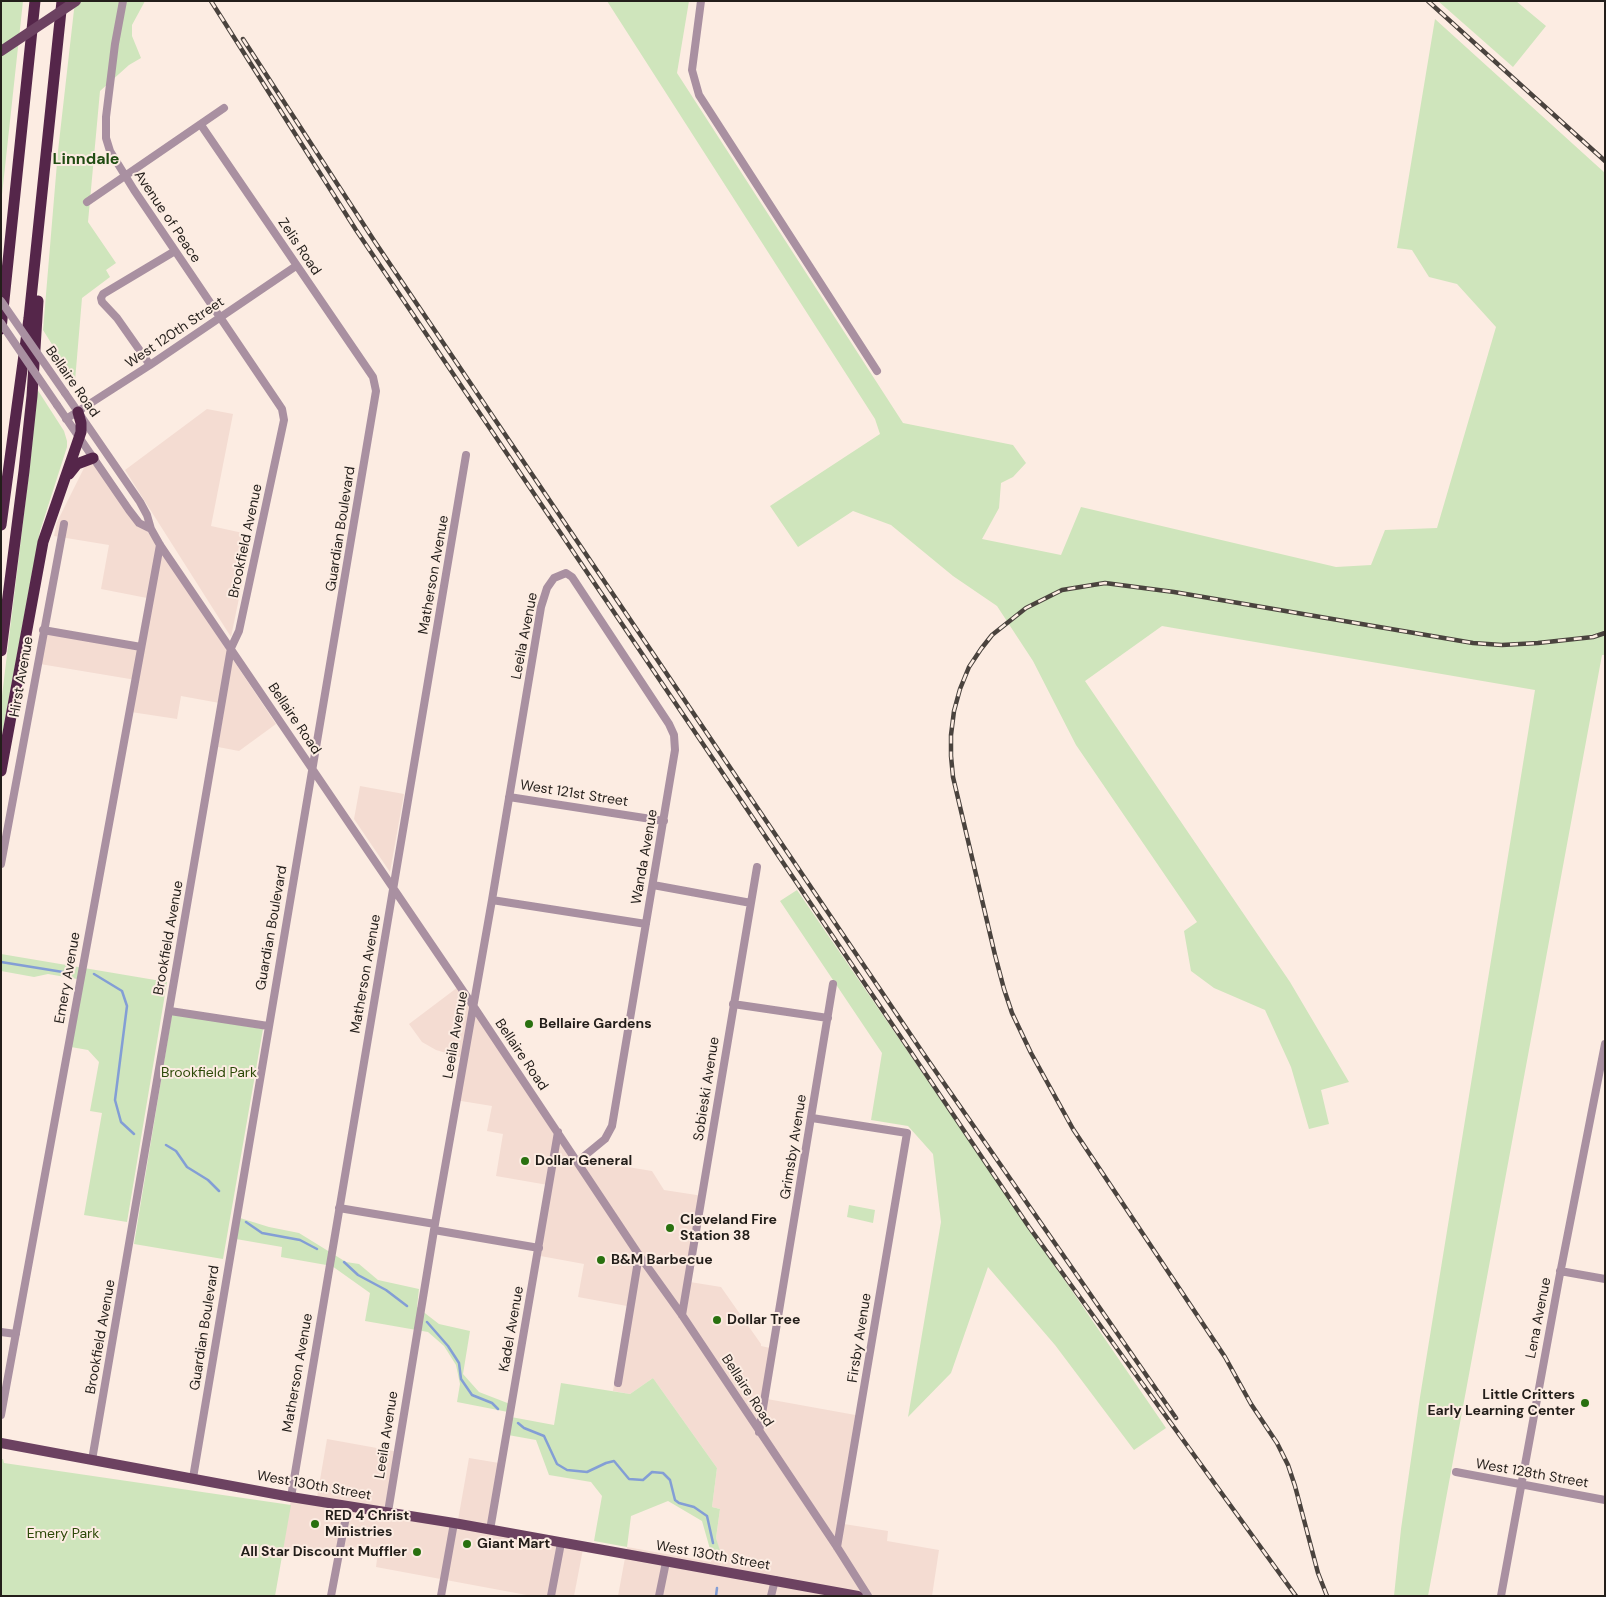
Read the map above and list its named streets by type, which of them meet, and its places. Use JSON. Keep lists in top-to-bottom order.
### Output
{
  "streets": {
    "main road": ["West 130th Street"],
    "street": [
      "Avenue of Peace",
      "Zelis Road",
      "West 120th Street",
      "Bellaire Road",
      "Guardian Boulevard",
      "Brookfield Avenue",
      "Matherson Avenue",
      "Leeila Avenue",
      "Hirst Avenue",
      "West 121st Street",
      "Wanda Avenue",
      "Emery Avenue",
      "Sobieski Avenue",
      "Grimsby Avenue",
      "Lena Avenue",
      "Kadel Avenue",
      "Firsby Avenue",
      "West 128th Street"
    ]
  },
  "crossings": [
    ["Avenue of Peace", "West 120th Street"],
    ["Avenue of Peace", "Brookfield Avenue"],
    ["Zelis Road", "West 120th Street"],
    ["Zelis Road", "Guardian Boulevard"],
    ["West 120th Street", "Bellaire Road"],
    ["Bellaire Road", "Guardian Boulevard"],
    ["Bellaire Road", "Brookfield Avenue"],
    ["Bellaire Road", "Matherson Avenue"],
    ["Bellaire Road", "Leeila Avenue"],
    ["Bellaire Road", "Wanda Avenue"],
    ["Bellaire Road", "Emery Avenue"],
    ["Bellaire Road", "Sobieski Avenue"],
    ["Bellaire Road", "Grimsby Avenue"],
    ["Bellaire Road", "Kadel Avenue"],
    ["Bellaire Road", "Firsby Avenue"],
    ["Guardian Boulevard", "West 130th Street"],
    ["Brookfield Avenue", "West 130th Street"],
    ["Matherson Avenue", "West 130th Street"],
    ["Leeila Avenue", "West 121st Street"],
    ["Leeila Avenue", "Wanda Avenue"],
    ["Leeila Avenue", "West 130th Street"],
    ["West 121st Street", "Wanda Avenue"],
    ["Grimsby Avenue", "Firsby Avenue"],
    ["Lena Avenue", "West 128th Street"],
    ["Kadel Avenue", "West 130th Street"]
  ],
  "districts": ["Linndale"],
  "parks": ["Brookfield Park", "Emery Park"],
  "places": [
    "Bellaire Gardens",
    "Dollar General",
    "Cleveland Fire Station 38",
    "B&M Barbecue",
    "Dollar Tree",
    "Little Critters Early Learning Center",
    "RED 4 Christ Ministries",
    "Giant Mart",
    "All Star Discount Muffler"
  ]
}
